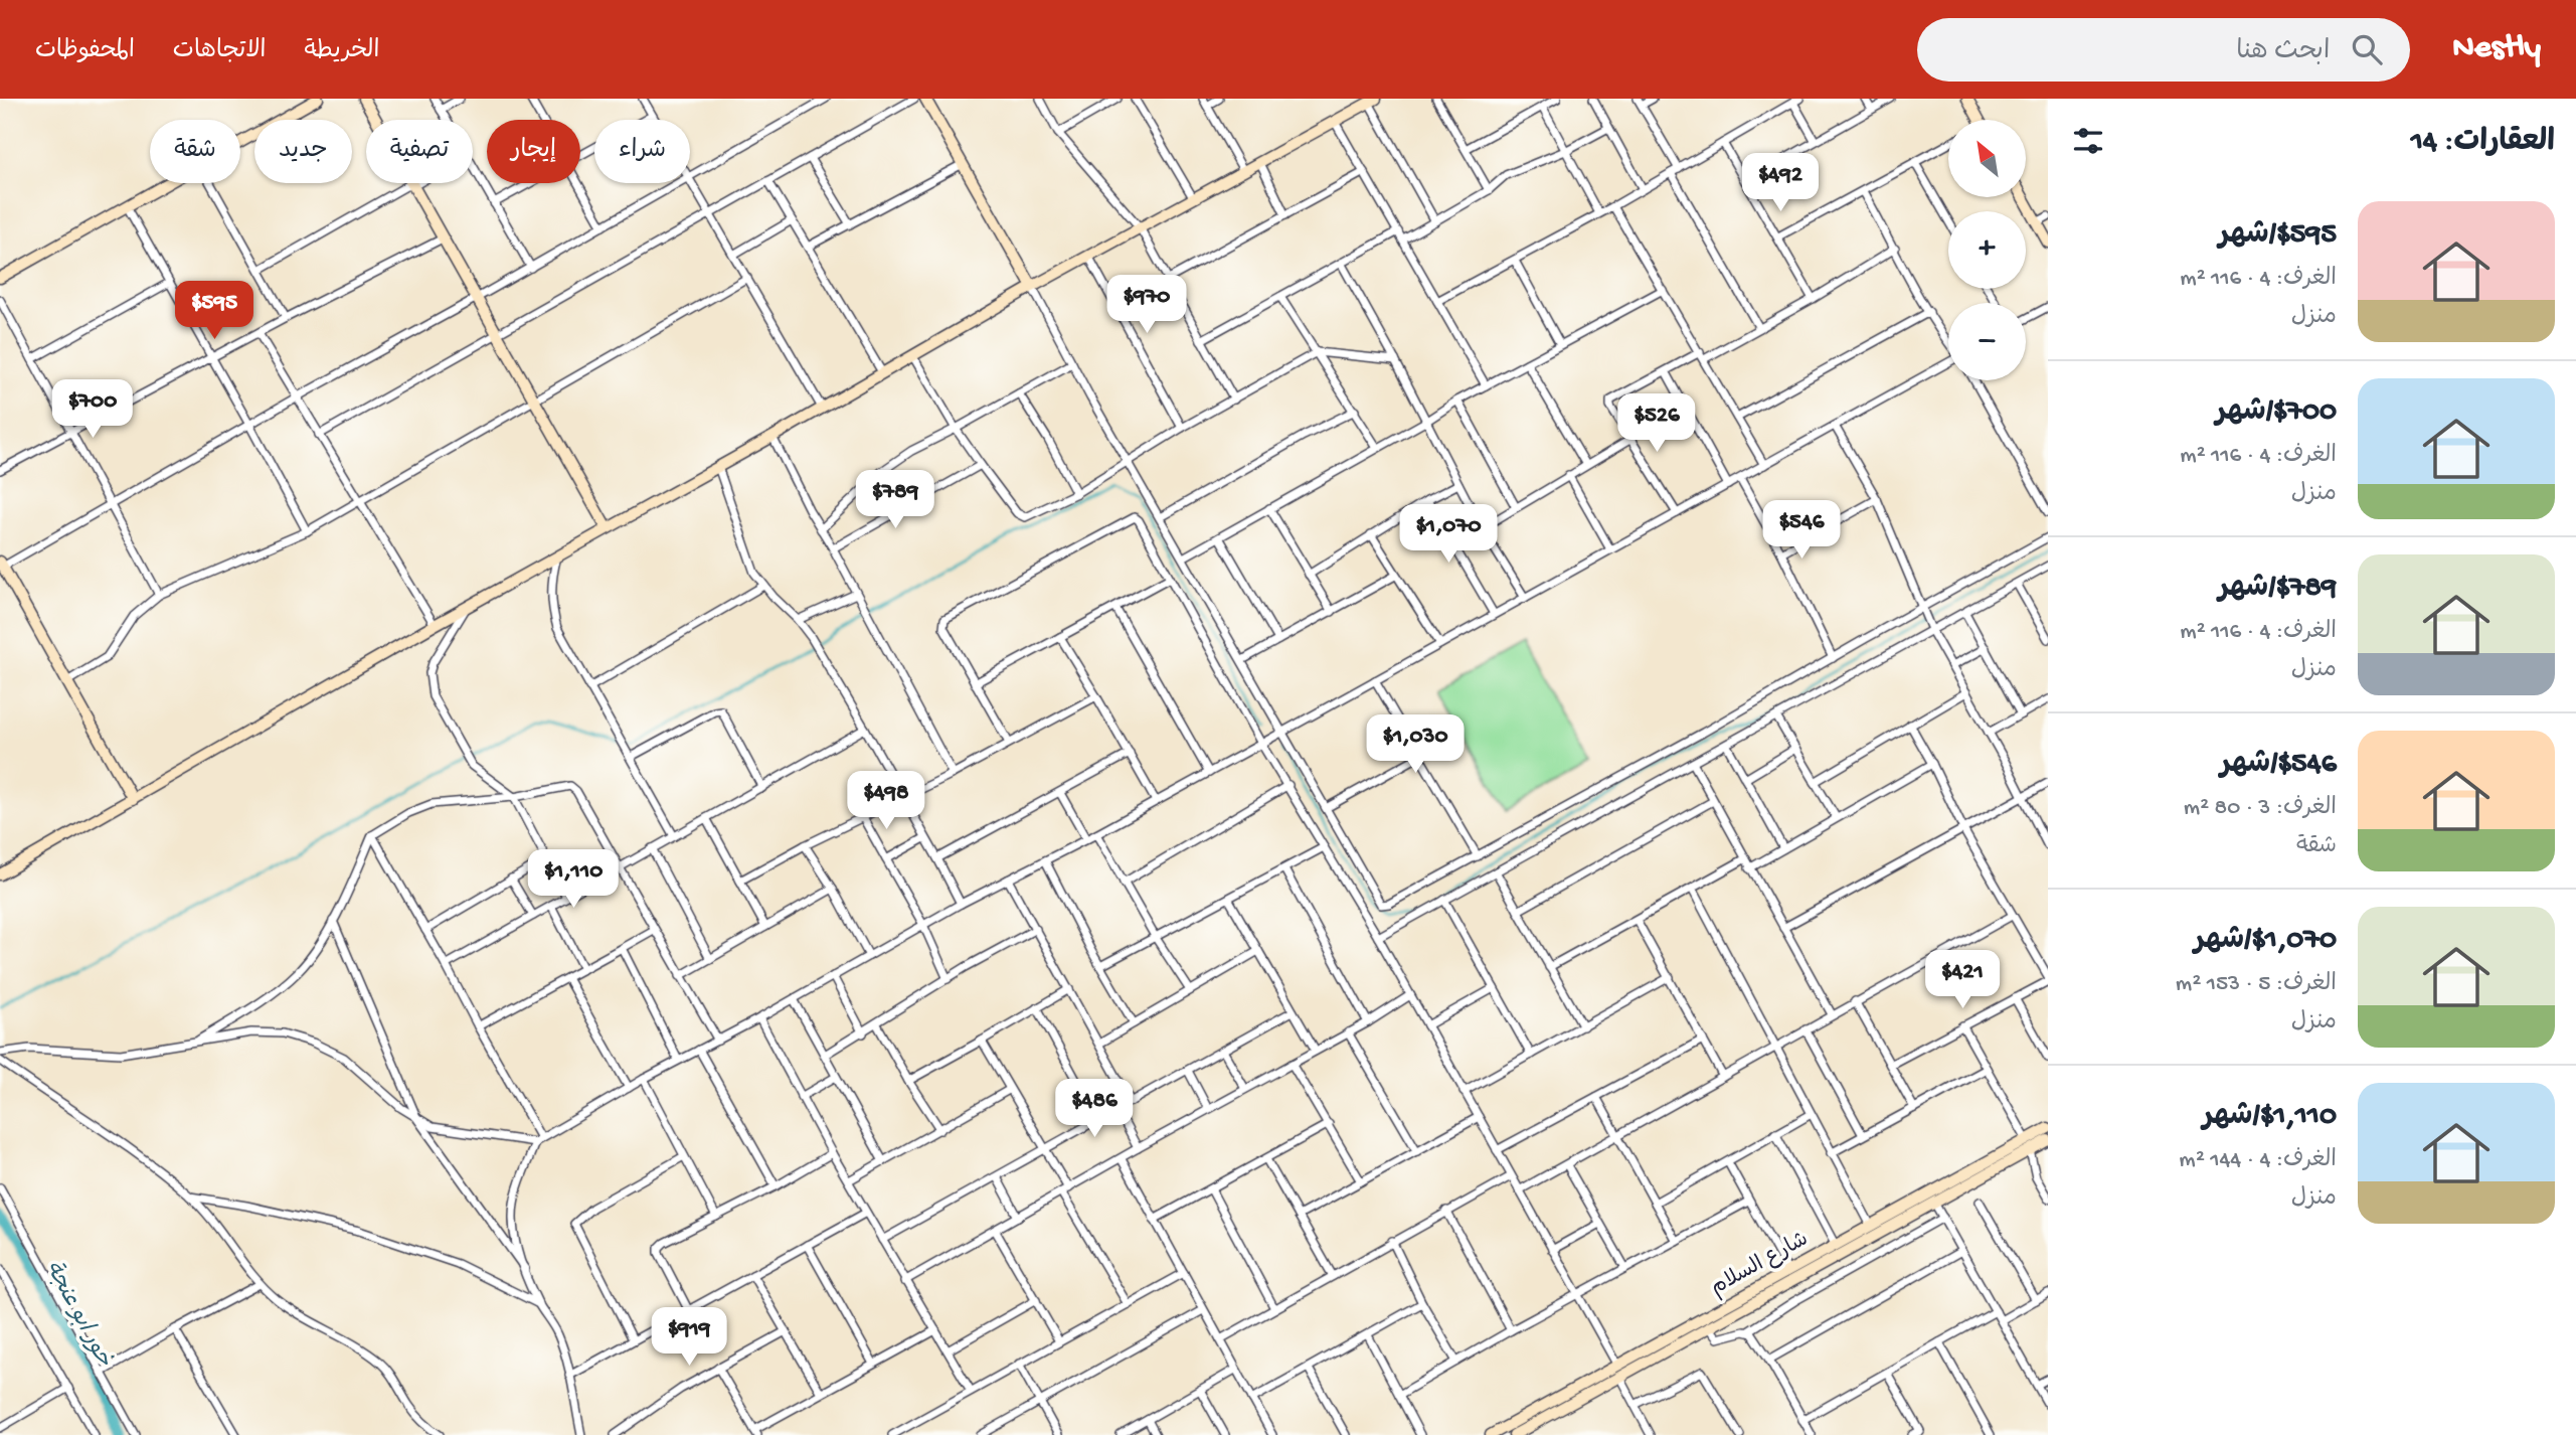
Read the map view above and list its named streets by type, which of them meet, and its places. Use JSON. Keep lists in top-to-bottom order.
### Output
{
  "streets": {
    "street": ["شارع السلام"]
  },
  "water": ["خور ابو عنجة"],
  "north": "top left",
  "page": {
    "header": "Nestly",
    "search": "ابحث هنا",
    "nav": ["الخريطة", "الاتجاهات", "المحفوظات"],
    "heading": "العقارات: 14",
    "map_buttons": ["+", "−"],
    "chip": [
      "شراء",
      "إيجار",
      "تصفية",
      "جديد",
      "شقة"
    ],
    "price": [
      "$492",
      "$970",
      "$595",
      "$700",
      "$526",
      "$789",
      "$546",
      "$1,070",
      "$1,030",
      "$498",
      "$1,110",
      "$421",
      "$486",
      "$919"
    ],
    "list": [
      {
        "name": "$595/شهر",
        "note": "الغرف: 4 · 116 m² · منزل"
      },
      {
        "name": "$700/شهر",
        "note": "الغرف: 4 · 116 m² · منزل"
      },
      {
        "name": "$789/شهر",
        "note": "الغرف: 4 · 116 m² · منزل"
      },
      {
        "name": "$546/شهر",
        "note": "الغرف: 3 · 80 m² · شقة"
      },
      {
        "name": "$1,070/شهر",
        "note": "الغرف: 5 · 153 m² · منزل"
      },
      {
        "name": "$1,110/شهر",
        "note": "الغرف: 4 · 144 m² · منزل"
      }
    ]
  }
}
